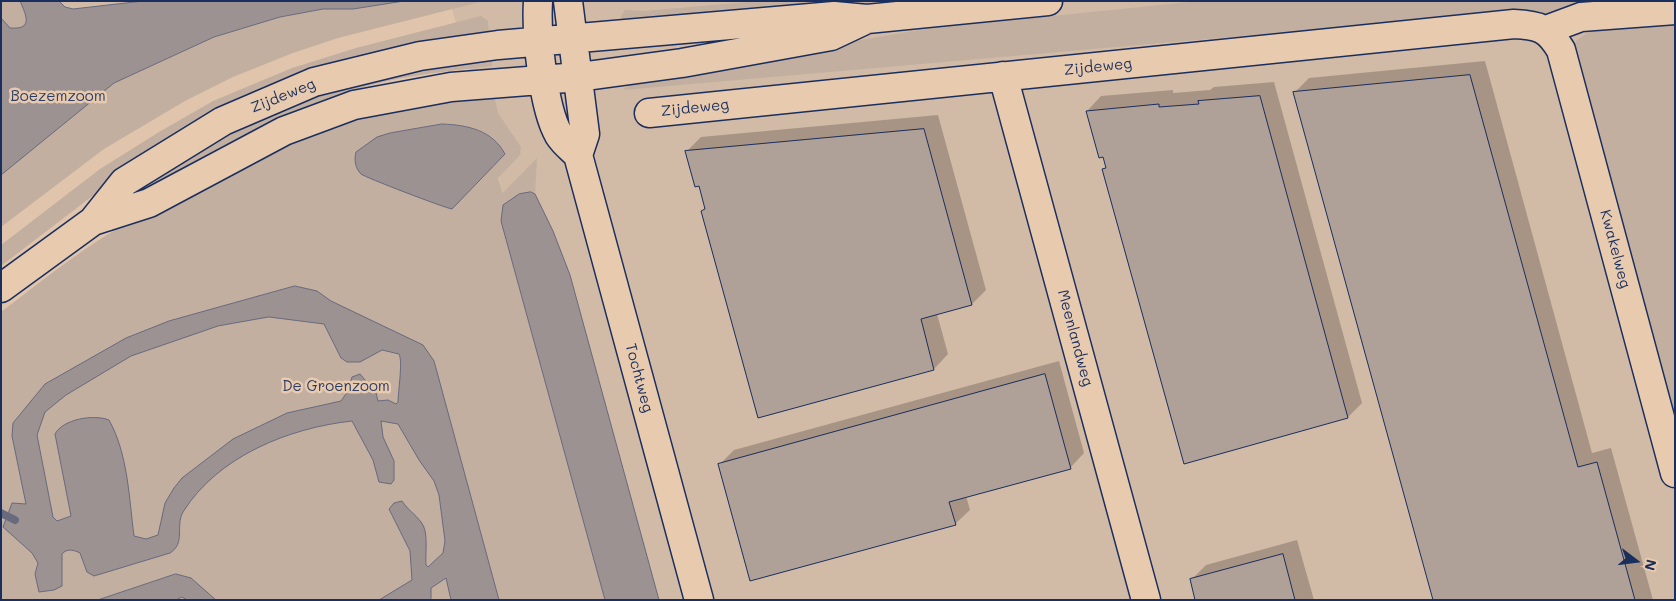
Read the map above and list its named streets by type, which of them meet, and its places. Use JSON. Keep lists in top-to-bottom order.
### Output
{
  "streets": {
    "street": [
      "Zijdeweg",
      "Kwakelweg",
      "Meenlandweg",
      "Tochtweg"
    ]
  },
  "crossings": [
    ["Zijdeweg", "Kwakelweg"],
    ["Zijdeweg", "Meenlandweg"],
    ["Zijdeweg", "Tochtweg"]
  ],
  "parks": ["Boezemzoom", "De Groenzoom"],
  "north": "right"
}
